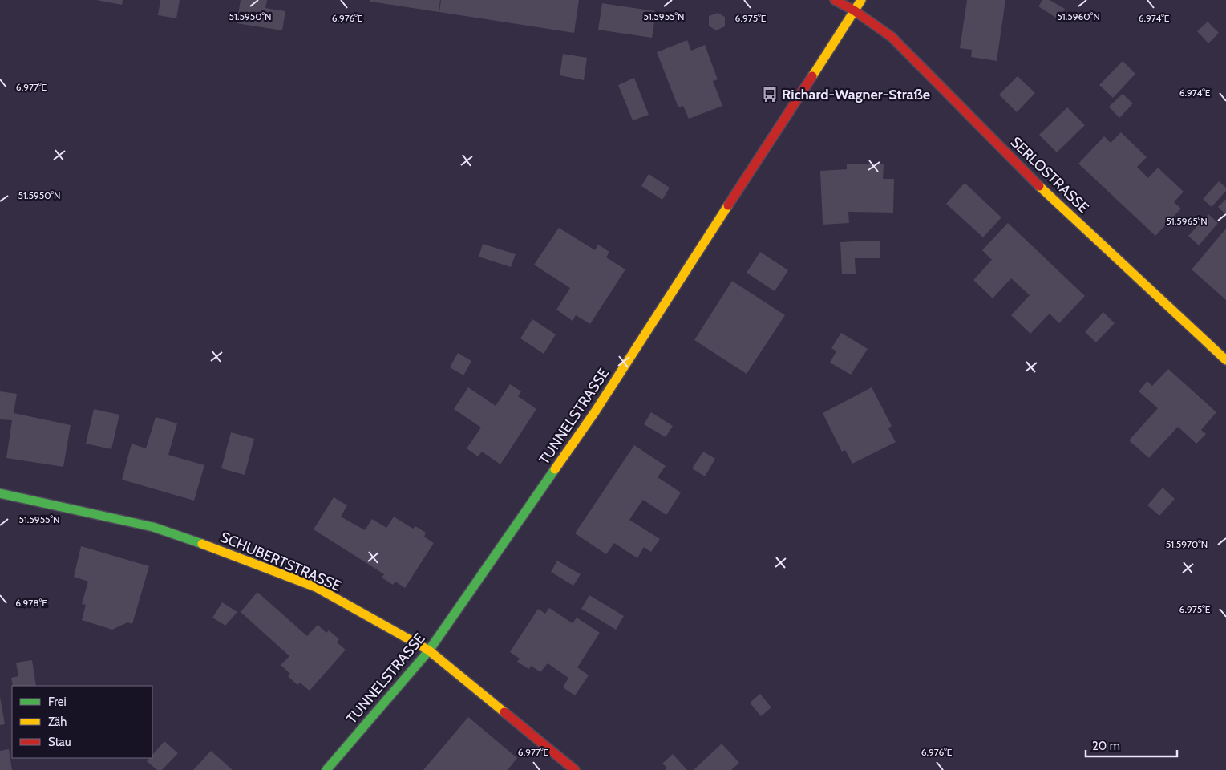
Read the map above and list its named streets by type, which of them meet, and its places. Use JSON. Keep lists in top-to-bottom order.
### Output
{
  "streets": {
    "street": ["SERLOSTRASSE", "TUNNELSTRASSE", "SCHUBERTSTRASSE"]
  },
  "crossings": [
    ["SERLOSTRASSE", "TUNNELSTRASSE"],
    ["TUNNELSTRASSE", "SCHUBERTSTRASSE"]
  ],
  "places": {
    "bus stop": ["Richard-Wagner-Straße"]
  },
  "legend": ["Frei", "Zäh", "Stau"],
  "scale_bar": "20 m",
  "coordinates": [
    "51.5950°N",
    "51.5955°N",
    "51.5960°N",
    "6.976°E",
    "6.975°E",
    "6.974°E",
    "6.977°E",
    "51.5965°N",
    "51.5970°N",
    "6.978°E"
  ]
}
